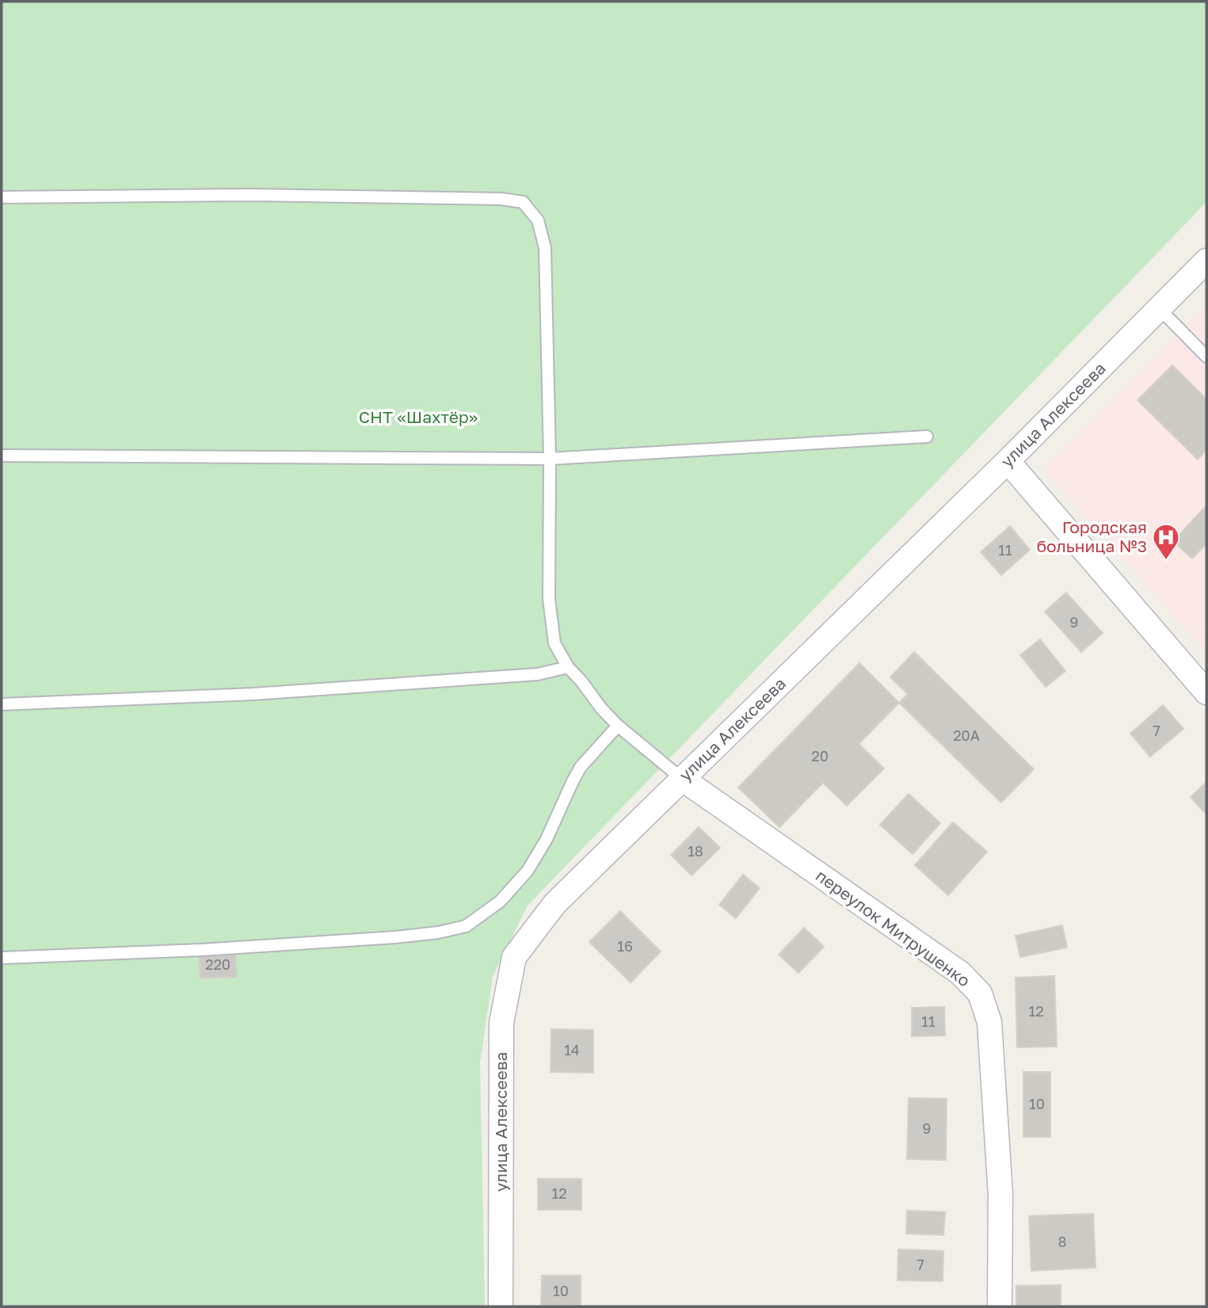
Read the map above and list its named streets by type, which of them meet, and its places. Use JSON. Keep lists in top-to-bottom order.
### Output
{
  "streets": {
    "street": ["улица Алексеева", "переулок Митрушенко"]
  },
  "crossings": [
    ["улица Алексеева", "переулок Митрушенко"]
  ],
  "parks": ["СНТ «Шахтёр»"],
  "places": {
    "hospital": ["Городская больница №3"]
  },
  "house_numbers": [
    "11",
    "9",
    "7",
    "20А",
    "20",
    "18",
    "16",
    "220",
    "12",
    "11",
    "14",
    "10",
    "9",
    "12",
    "8",
    "7",
    "10"
  ]
}
